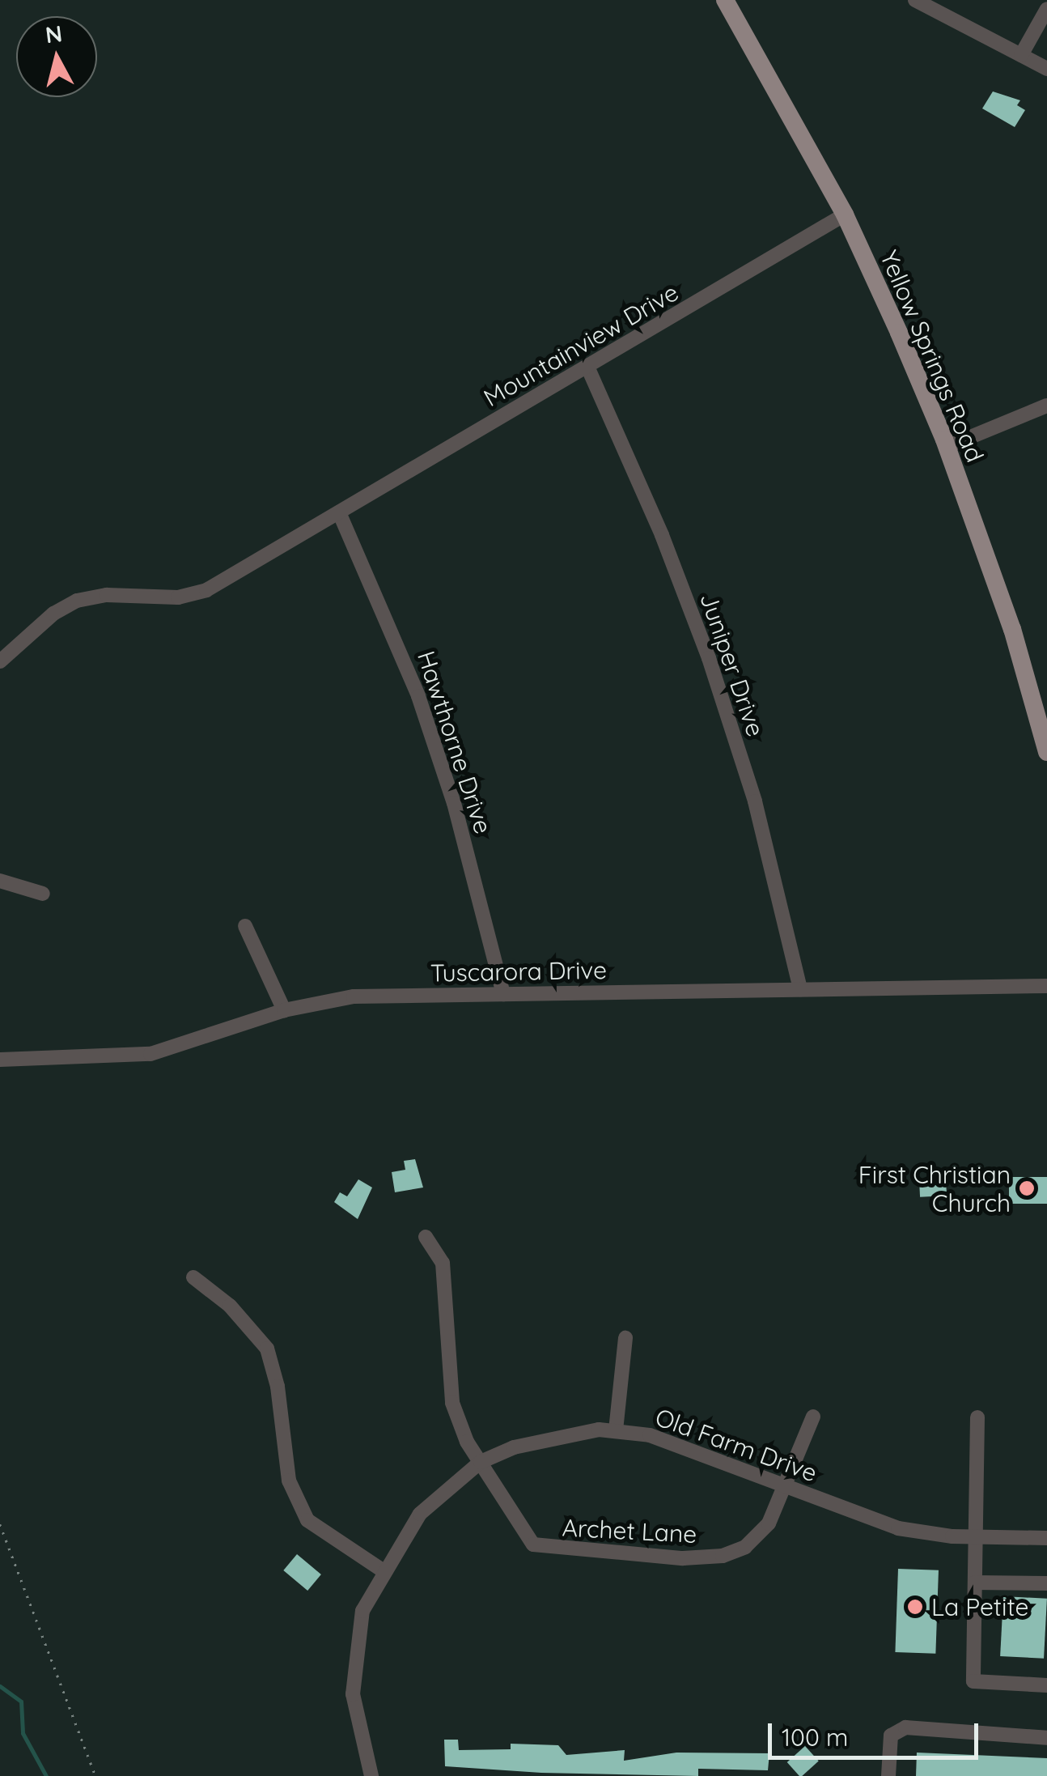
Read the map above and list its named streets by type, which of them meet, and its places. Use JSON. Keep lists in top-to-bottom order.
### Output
{
  "streets": {
    "main road": ["Yellow Springs Road"],
    "street": [
      "Mountainview Drive",
      "Juniper Drive",
      "Hawthorne Drive",
      "Tuscarora Drive",
      "Old Farm Drive",
      "Archet Lane"
    ]
  },
  "crossings": [
    ["Mountainview Drive", "Yellow Springs Road"],
    ["Mountainview Drive", "Juniper Drive"],
    ["Mountainview Drive", "Hawthorne Drive"],
    ["Juniper Drive", "Tuscarora Drive"],
    ["Hawthorne Drive", "Tuscarora Drive"],
    ["Old Farm Drive", "Archet Lane"]
  ],
  "places": ["First Christian Church", "La Petite"],
  "scale_bar": "100 m",
  "north": "top"
}
